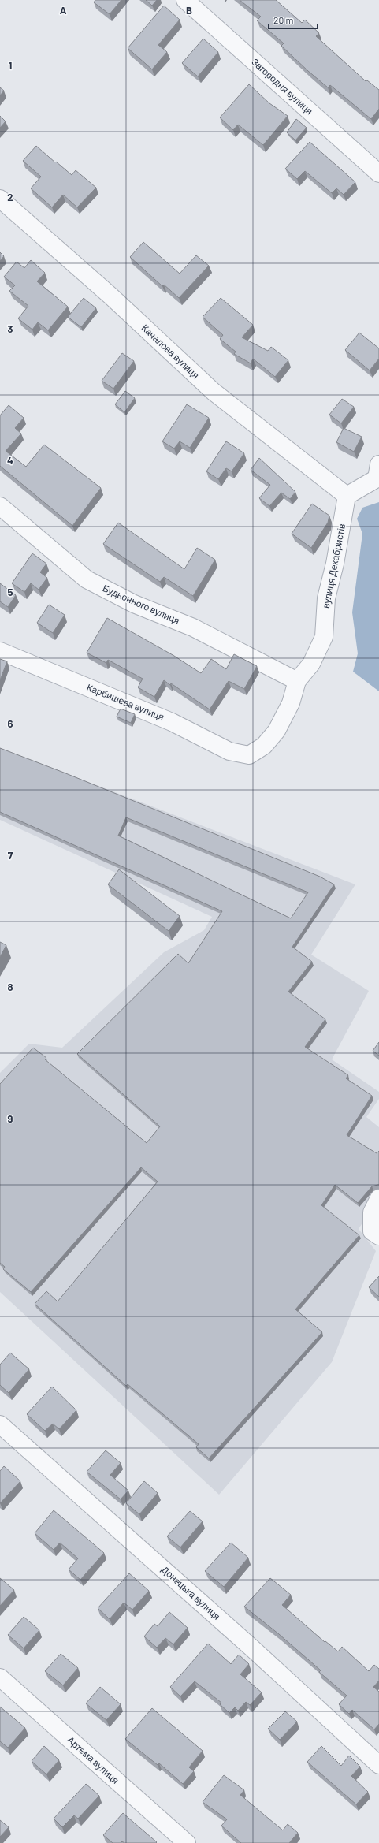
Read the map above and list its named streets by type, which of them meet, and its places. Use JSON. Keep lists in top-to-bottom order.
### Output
{
  "streets": {
    "street": [
      "Загородня вулиця",
      "Качалова вулиця",
      "вулиця Декабристів",
      "Будьонного вулиця",
      "Карбишева вулиця",
      "Донецька вулиця",
      "Артема вулиця"
    ]
  },
  "crossings": [
    ["Качалова вулиця", "вулиця Декабристів"],
    ["вулиця Декабристів", "Будьонного вулиця"],
    ["вулиця Декабристів", "Карбишева вулиця"]
  ],
  "scale_bar": "20 m",
  "grid": {
    "columns": ["A", "B"],
    "rows": [
      "1",
      "2",
      "3",
      "4",
      "5",
      "6",
      "7",
      "8",
      "9"
    ]
  }
}
